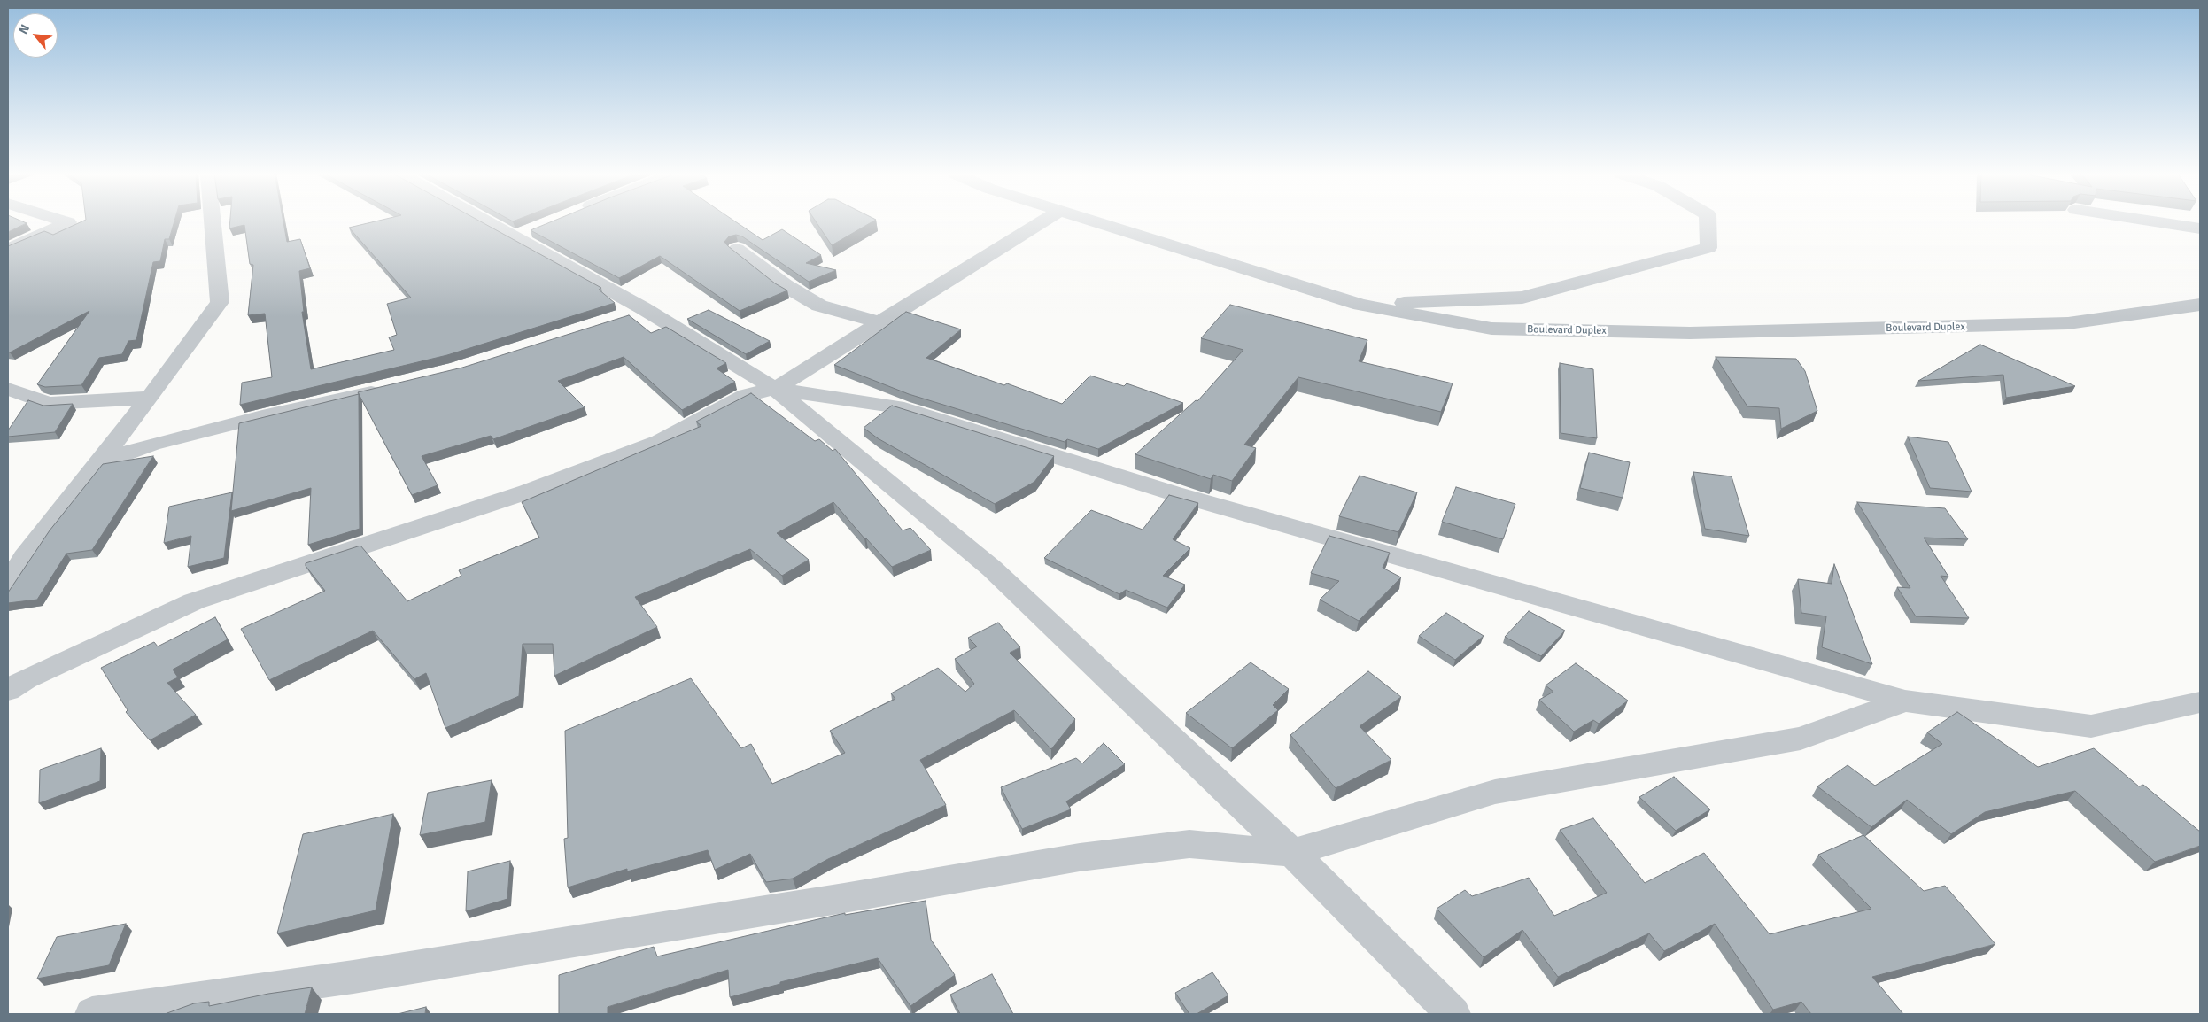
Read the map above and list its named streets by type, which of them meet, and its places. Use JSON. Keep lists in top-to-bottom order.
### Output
{
  "streets": {
    "street": ["Boulevard Duplex"]
  },
  "north": "top left"
}
